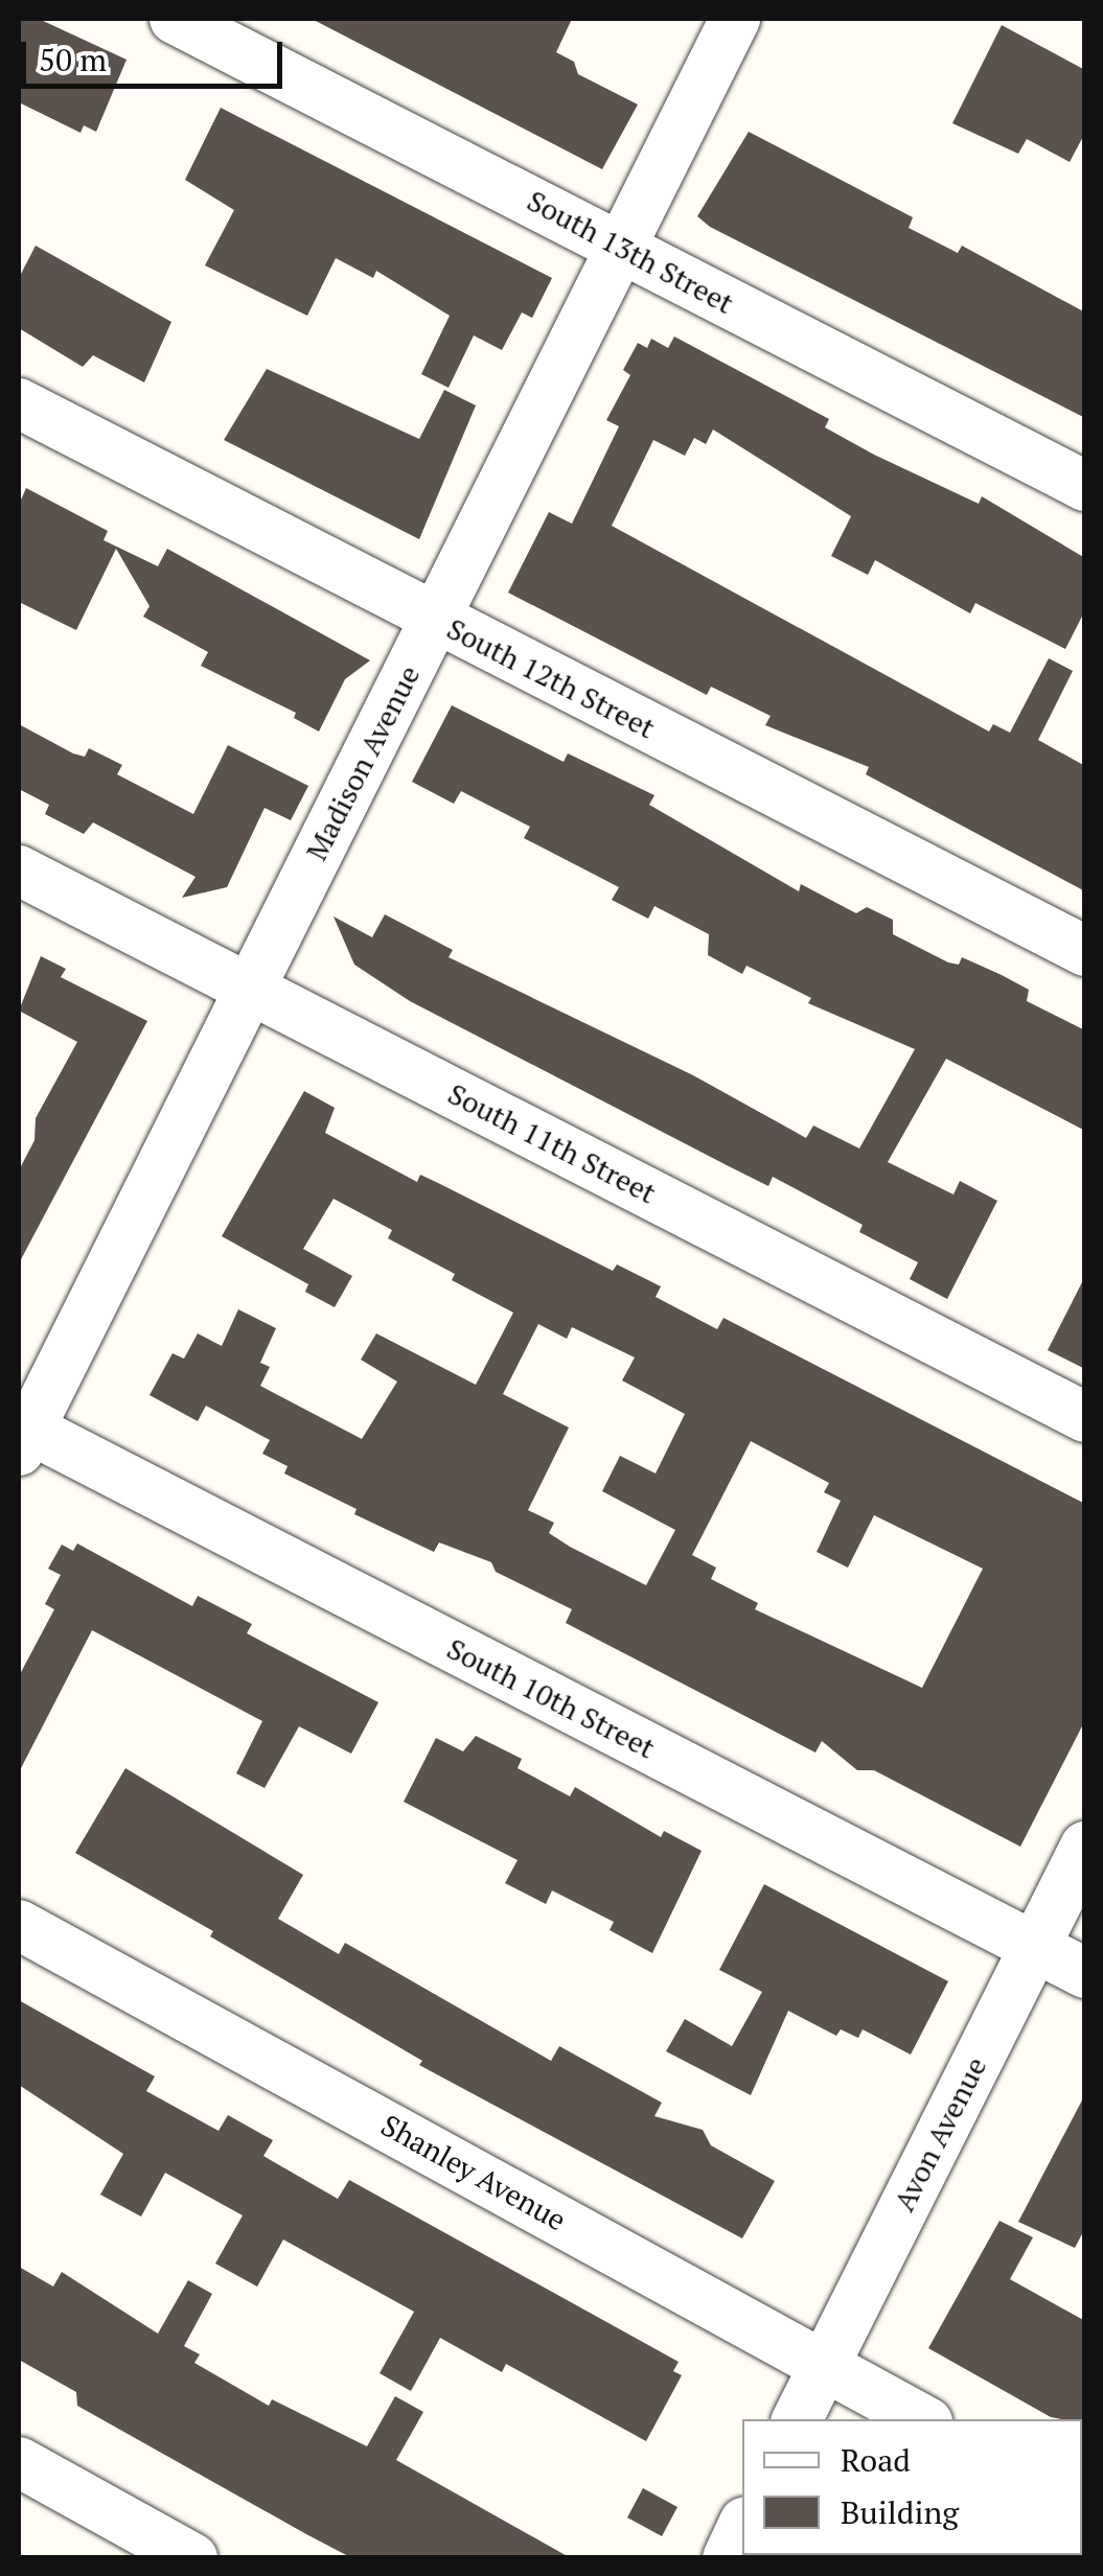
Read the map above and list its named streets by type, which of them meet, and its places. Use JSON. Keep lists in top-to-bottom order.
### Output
{
  "streets": {
    "street": [
      "South 13th Street",
      "South 12th Street",
      "Madison Avenue",
      "South 11th Street",
      "South 10th Street",
      "Avon Avenue",
      "Shanley Avenue"
    ]
  },
  "crossings": [
    ["South 13th Street", "Madison Avenue"],
    ["South 12th Street", "Madison Avenue"],
    ["Madison Avenue", "South 11th Street"],
    ["Madison Avenue", "South 10th Street"],
    ["South 10th Street", "Avon Avenue"],
    ["Avon Avenue", "Shanley Avenue"]
  ],
  "legend": ["Road", "Building"],
  "scale_bar": "50 m"
}
